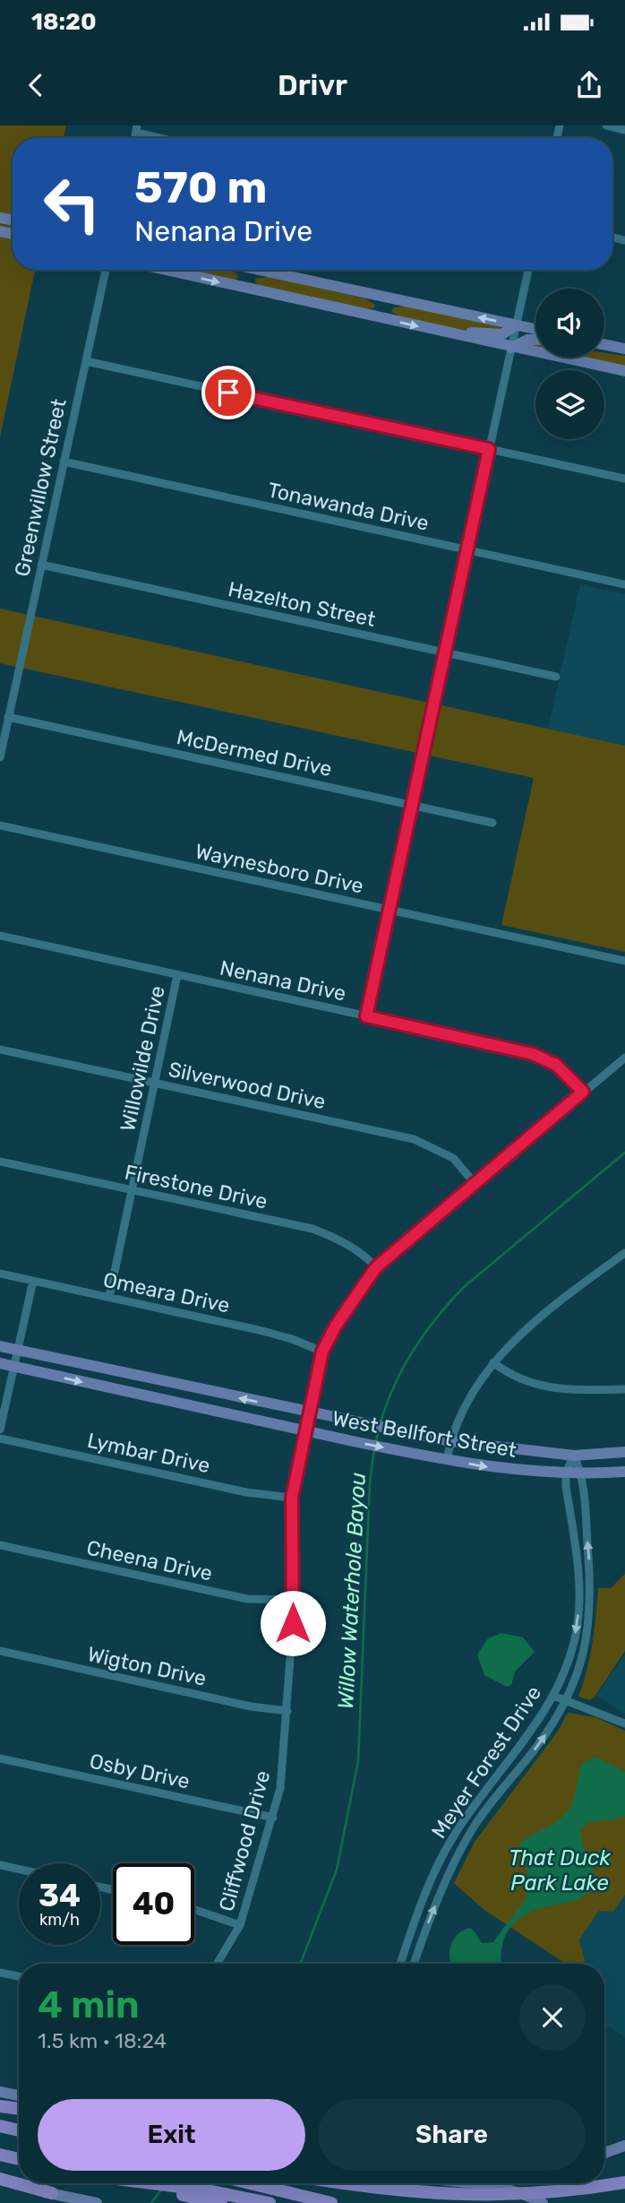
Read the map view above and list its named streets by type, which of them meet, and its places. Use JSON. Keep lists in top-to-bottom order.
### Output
{
  "streets": {
    "main road": ["West Bellfort Street"],
    "street": [
      "Greenwillow Street",
      "Tonawanda Drive",
      "Hazelton Street",
      "McDermed Drive",
      "Waynesboro Drive",
      "Nenana Drive",
      "Willowilde Drive",
      "Silverwood Drive",
      "Firestone Drive",
      "Omeara Drive",
      "Lymbar Drive",
      "Cheena Drive",
      "Wigton Drive",
      "Meyer Forest Drive",
      "Osby Drive",
      "Cliffwood Drive"
    ]
  },
  "crossings": [
    ["Greenwillow Street", "Tonawanda Drive"],
    ["Greenwillow Street", "Hazelton Street"],
    ["Greenwillow Street", "McDermed Drive"],
    ["Nenana Drive", "Willowilde Drive"],
    ["Nenana Drive", "Cliffwood Drive"],
    ["Willowilde Drive", "Silverwood Drive"],
    ["Willowilde Drive", "Firestone Drive"],
    ["Willowilde Drive", "Omeara Drive"],
    ["Silverwood Drive", "Cliffwood Drive"],
    ["Firestone Drive", "Cliffwood Drive"],
    ["Omeara Drive", "Cliffwood Drive"],
    ["West Bellfort Street", "Meyer Forest Drive"],
    ["West Bellfort Street", "Cliffwood Drive"],
    ["Lymbar Drive", "Cliffwood Drive"],
    ["Cheena Drive", "Cliffwood Drive"],
    ["Wigton Drive", "Cliffwood Drive"],
    ["Osby Drive", "Cliffwood Drive"]
  ],
  "water": ["Willow Waterhole Bayou", "That Duck Park Lake"],
  "page": {
    "status": "18:20",
    "header": "Drivr",
    "turn": ["570 m", "Nenana Drive"],
    "speed": "34 km/h",
    "limit": "40",
    "heading": ["4 min", "1.5 km · 18:24"],
    "buttons": ["Exit", "Share"]
  }
}
